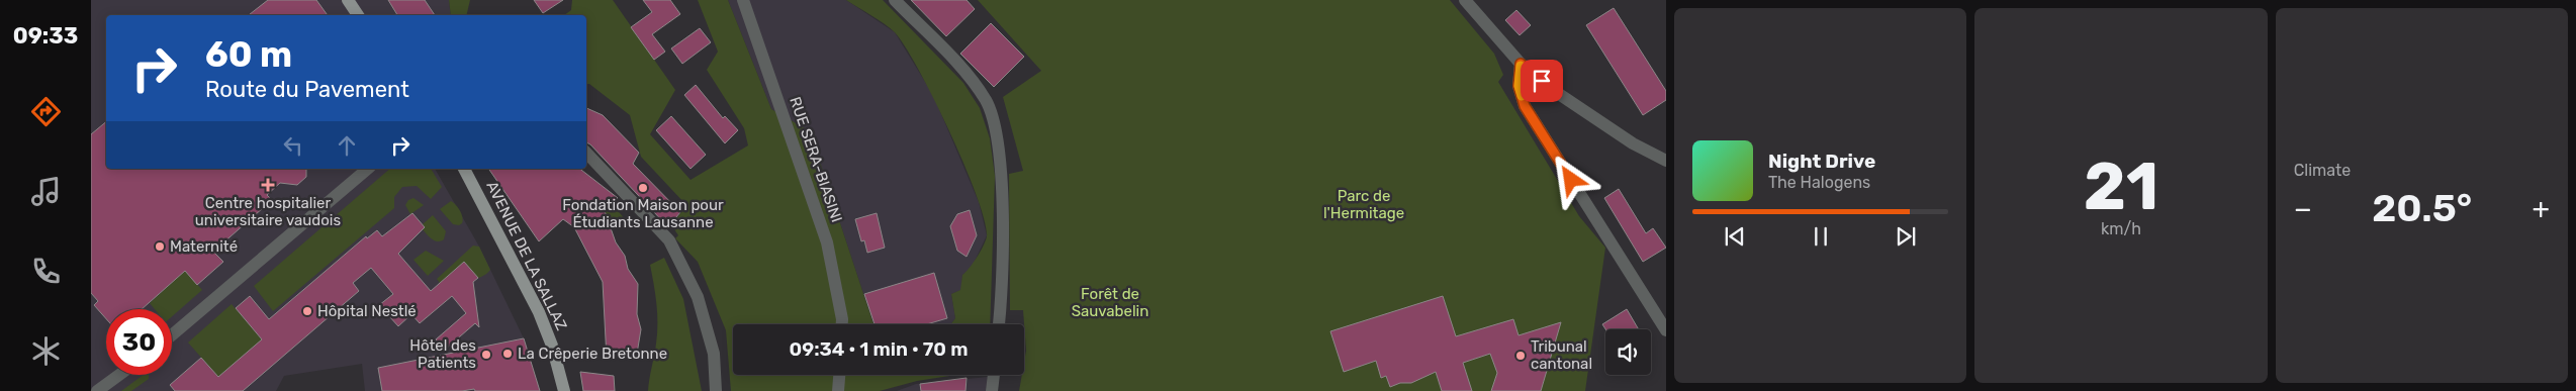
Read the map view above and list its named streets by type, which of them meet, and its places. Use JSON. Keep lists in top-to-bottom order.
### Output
{
  "streets": {
    "main road": ["AVENUE DE LA SALLAZ"],
    "street": ["RUE SERA-BIASINI"]
  },
  "parks": ["Parc de l'Hermitage", "Forêt de Sauvabelin"],
  "places": {
    "health": ["Centre hospitalier universitaire vaudois"],
    "other": [
      "Fondation Maison pour Étudiants Lausanne",
      "Maternité",
      "Hôpital Nestlé",
      "La Crêperie Bretonne",
      "Hôtel des Patients",
      "Tribunal cantonal"
    ]
  },
  "page": {
    "tabs": "09:33",
    "tile": [
      ["21", "km/h"],
      "Climate"
    ],
    "turn": ["60 m", "Route du Pavement"],
    "song": ["Night Drive", "The Halogens"],
    "heat": ["−", "20.5°", "+"],
    "limit": "30",
    "trip": "09:34 · 1 min · 70 m"
  }
}
